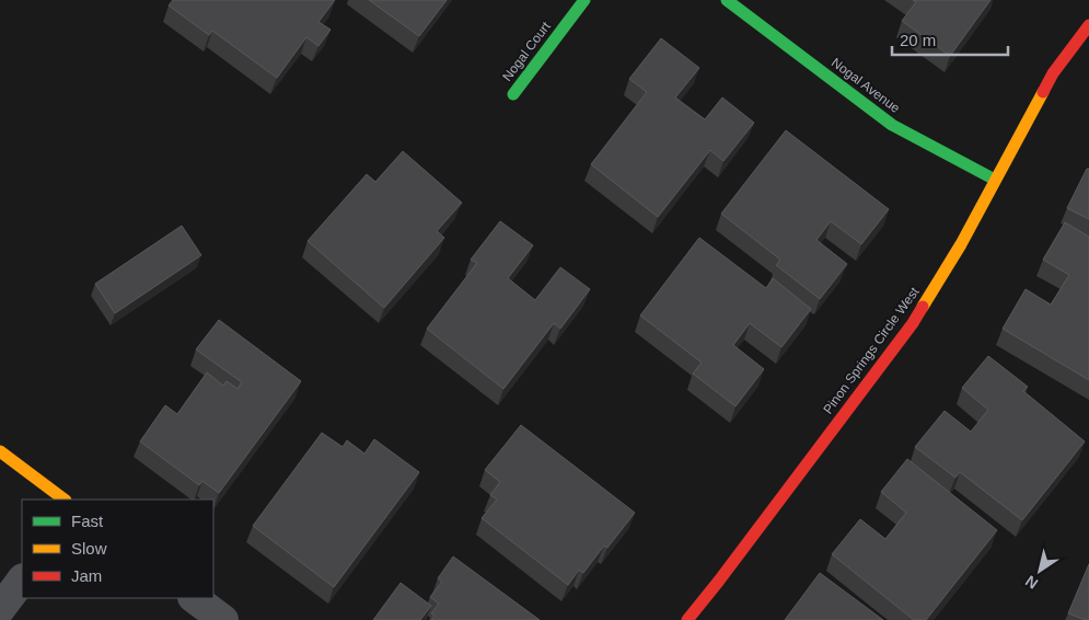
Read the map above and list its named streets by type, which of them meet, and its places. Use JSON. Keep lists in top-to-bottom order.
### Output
{
  "streets": {
    "street": ["Nogal Court", "Nogal Avenue", "Pinon Springs Circle West"]
  },
  "crossings": [
    ["Nogal Avenue", "Pinon Springs Circle West"]
  ],
  "legend": ["Fast", "Slow", "Jam"],
  "scale_bar": "20 m",
  "north": "bottom left"
}
